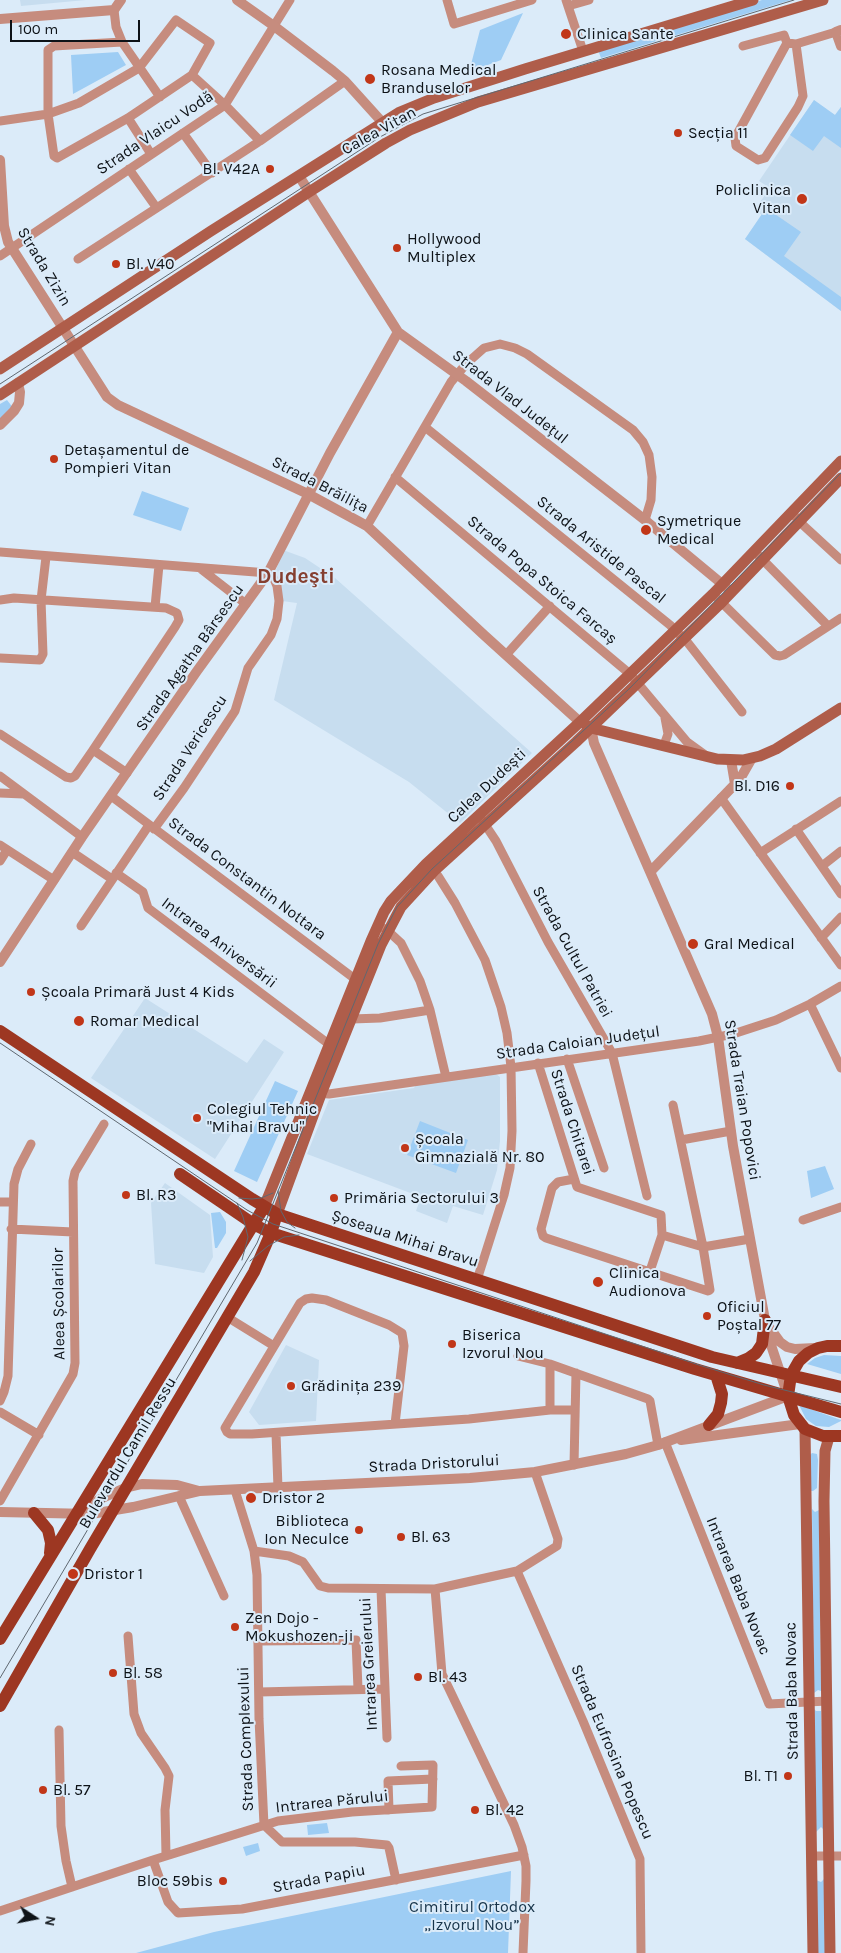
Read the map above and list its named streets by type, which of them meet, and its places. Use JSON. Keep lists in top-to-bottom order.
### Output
{
  "streets": {
    "main road": [
      "Calea Vitan",
      "Calea Dudești",
      "Șoseaua Mihai Bravu",
      "Bulevardul Camil Ressu",
      "Strada Baba Novac"
    ],
    "street": [
      "Strada Vlaicu Vodă",
      "Strada Zizin",
      "Strada Vlad Județul",
      "Strada Brăilița",
      "Strada Aristide Pascal",
      "Strada Popa Stoica Farcaș",
      "Strada Agatha Bârsescu",
      "Strada Vericescu",
      "Strada Constantin Nottara",
      "Intrarea Aniversării",
      "Strada Cultul Patriei",
      "Strada Caloian Județul",
      "Strada Traian Popovici",
      "Strada Chitarei",
      "Aleea Școlarilor",
      "Strada Dristorului",
      "Intrarea Baba Novac",
      "Intrarea Greierului",
      "Strada Complexului",
      "Strada Eufrosina Popescu",
      "Intrarea Părului",
      "Strada Papiu"
    ]
  },
  "crossings": [
    ["Calea Vitan", "Strada Zizin"],
    ["Calea Vitan", "Strada Vlad Județul"],
    ["Calea Vitan", "Strada Brăilița"],
    ["Strada Vlaicu Vodă", "Strada Zizin"],
    ["Strada Zizin", "Strada Brăilița"],
    ["Strada Vlad Județul", "Strada Agatha Bârsescu"],
    ["Strada Vlad Județul", "Calea Dudești"],
    ["Strada Brăilița", "Strada Agatha Bârsescu"],
    ["Strada Brăilița", "Calea Dudești"],
    ["Strada Aristide Pascal", "Calea Dudești"],
    ["Strada Popa Stoica Farcaș", "Calea Dudești"],
    ["Strada Agatha Bârsescu", "Strada Vericescu"],
    ["Strada Agatha Bârsescu", "Strada Constantin Nottara"],
    ["Strada Agatha Bârsescu", "Intrarea Aniversării"],
    ["Strada Vericescu", "Strada Constantin Nottara"],
    ["Strada Vericescu", "Intrarea Aniversării"],
    ["Calea Dudești", "Strada Constantin Nottara"],
    ["Calea Dudești", "Intrarea Aniversării"],
    ["Calea Dudești", "Strada Cultul Patriei"],
    ["Calea Dudești", "Strada Caloian Județul"],
    ["Calea Dudești", "Strada Traian Popovici"],
    ["Calea Dudești", "Șoseaua Mihai Bravu"],
    ["Calea Dudești", "Bulevardul Camil Ressu"],
    ["Strada Cultul Patriei", "Strada Caloian Județul"],
    ["Strada Caloian Județul", "Strada Traian Popovici"],
    ["Strada Caloian Județul", "Strada Chitarei"],
    ["Strada Traian Popovici", "Șoseaua Mihai Bravu"],
    ["Șoseaua Mihai Bravu", "Bulevardul Camil Ressu"],
    ["Bulevardul Camil Ressu", "Strada Dristorului"],
    ["Strada Dristorului", "Intrarea Baba Novac"],
    ["Strada Dristorului", "Strada Baba Novac"],
    ["Strada Dristorului", "Strada Complexului"],
    ["Intrarea Baba Novac", "Strada Baba Novac"],
    ["Strada Complexului", "Intrarea Părului"],
    ["Strada Complexului", "Strada Papiu"],
    ["Intrarea Părului", "Strada Papiu"]
  ],
  "districts": ["Dudeşti"],
  "parks": ["Cimitirul Ortodox „Izvorul Nou”"],
  "places": [
    "Clinica Sante",
    "Rosana Medical Branduselor",
    "Secția 11",
    "Bl. V42A",
    "Policlinica Vitan",
    "Hollywood Multiplex",
    "Bl. V40",
    "Detașamentul de Pompieri Vitan",
    "Symetrique Medical",
    "Bl. D16",
    "Gral Medical",
    "Școala Primară Just 4 Kids",
    "Romar Medical",
    "Colegiul Tehnic \"Mihai Bravu\"",
    "Școala Gimnazială Nr. 80",
    "Bl. R3",
    "Primăria Sectorului 3",
    "Clinica Audionova",
    "Oficiul Poștal 77",
    "Biserica Izvorul Nou",
    "Grădinița 239",
    "Dristor 2",
    "Biblioteca Ion Neculce",
    "Bl. 63",
    "Dristor 1",
    "Zen Dojo - Mokushozen-ji",
    "Bl. 58",
    "Bl. 43",
    "Bl. T1",
    "Bl. 57",
    "Bl. 42",
    "Bloc 59bis"
  ],
  "scale_bar": "100 m",
  "north": "right"
}
